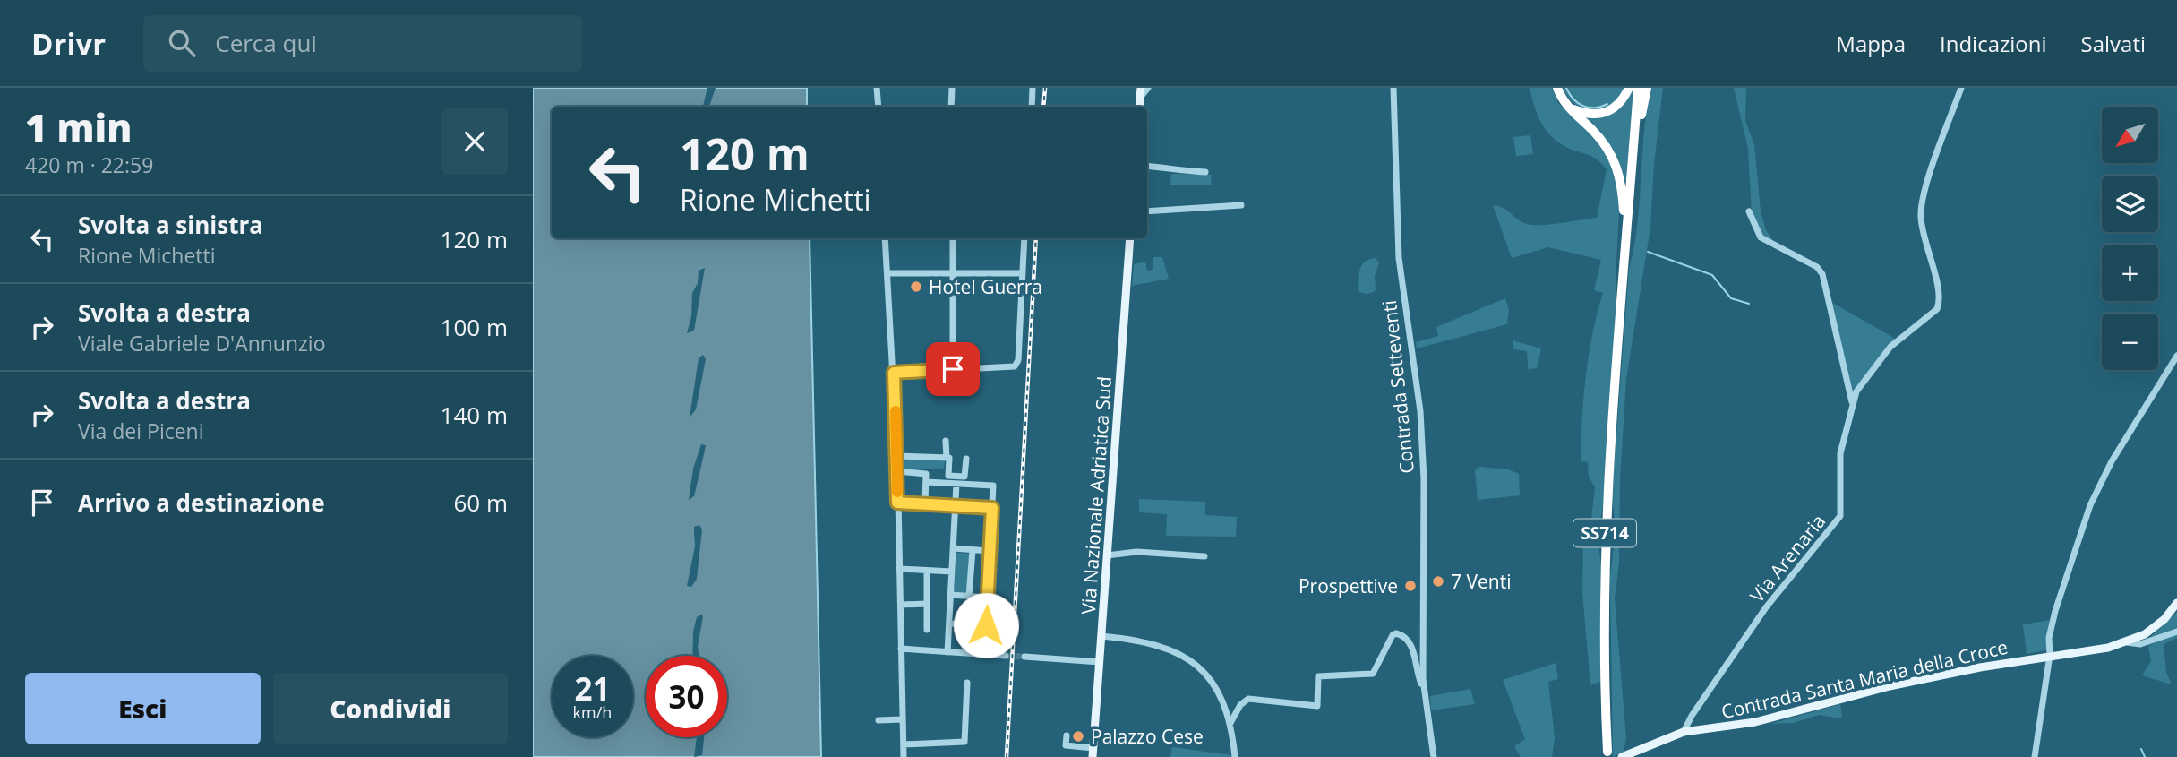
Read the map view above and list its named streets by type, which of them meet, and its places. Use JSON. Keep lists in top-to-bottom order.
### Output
{
  "streets": {
    "highway": ["SS714"],
    "main road": ["Via Nazionale Adriatica Sud", "Contrada Santa Maria della Croce"],
    "street": ["Contrada Setteventi", "Via Arenaria"]
  },
  "crossings": [
    ["Via Arenaria", "Contrada Santa Maria della Croce"]
  ],
  "places": [
    "Hotel Guerra",
    "7 Venti",
    "Prospettive",
    "Palazzo Cese"
  ],
  "north": "bottom left",
  "page": {
    "header": "Drivr",
    "search": "Cerca qui",
    "nav": ["Mappa", "Indicazioni", "Salvati"],
    "heading": ["1 min", "420 m · 22:59"],
    "map_buttons": ["+", "−"],
    "turn": ["120 m", "Rione Michetti"],
    "list": [
      {
        "name": "Svolta a sinistra",
        "note": "Rione Michetti",
        "value": "120 m"
      },
      {
        "name": "Svolta a destra",
        "note": "Viale Gabriele D'Annunzio",
        "value": "100 m"
      },
      {
        "name": "Svolta a destra",
        "note": "Via dei Piceni",
        "value": "140 m"
      },
      {
        "name": "Arrivo a destinazione",
        "value": "60 m"
      }
    ],
    "speed": "21 km/h",
    "limit": "30",
    "buttons": ["Esci", "Condividi"]
  }
}
